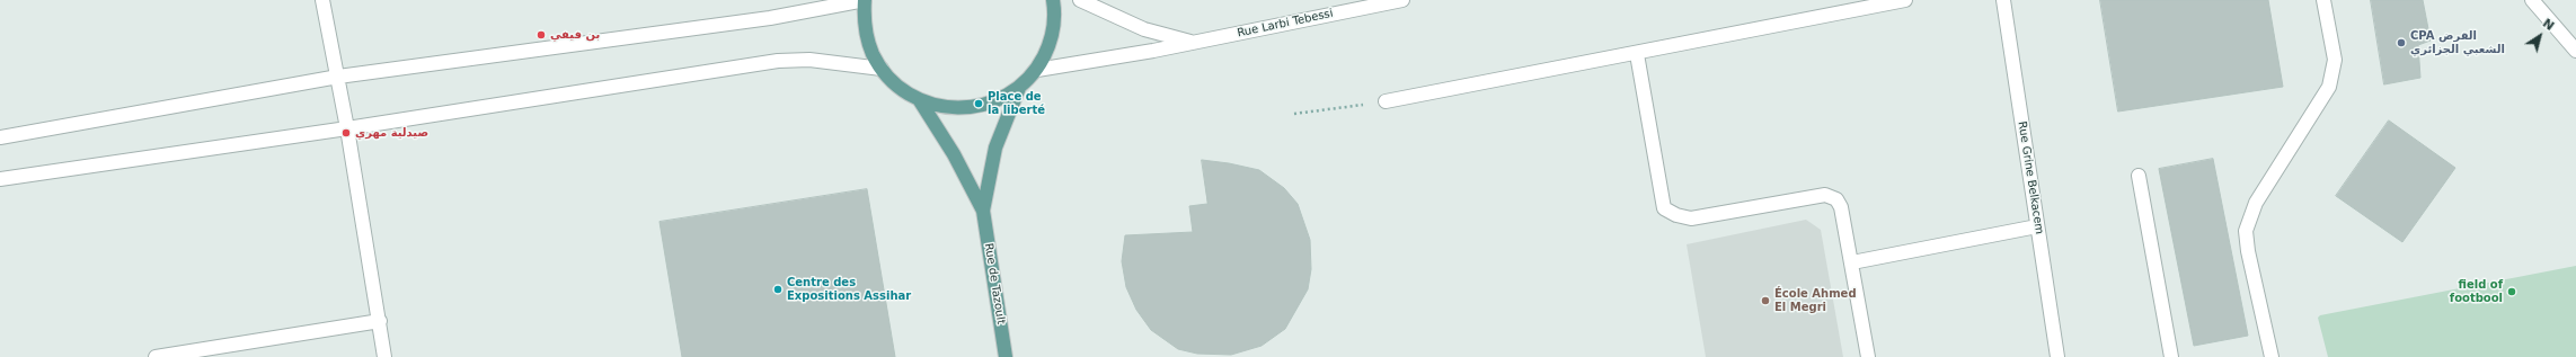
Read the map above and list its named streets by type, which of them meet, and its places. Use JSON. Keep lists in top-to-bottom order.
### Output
{
  "streets": {
    "main road": ["Rue de Tazoult"],
    "street": ["Rue Larbi Tebessi", "Rue Grine Belkacem"]
  },
  "places": [
    "بن فيفي",
    "CPA القرض الشعبي الجزائري",
    "Place de la liberté",
    "صيدلية مهري",
    "Centre des Expositions Assihar",
    "field of footbool",
    "École Ahmed El Megri"
  ],
  "north": "top right"
}
